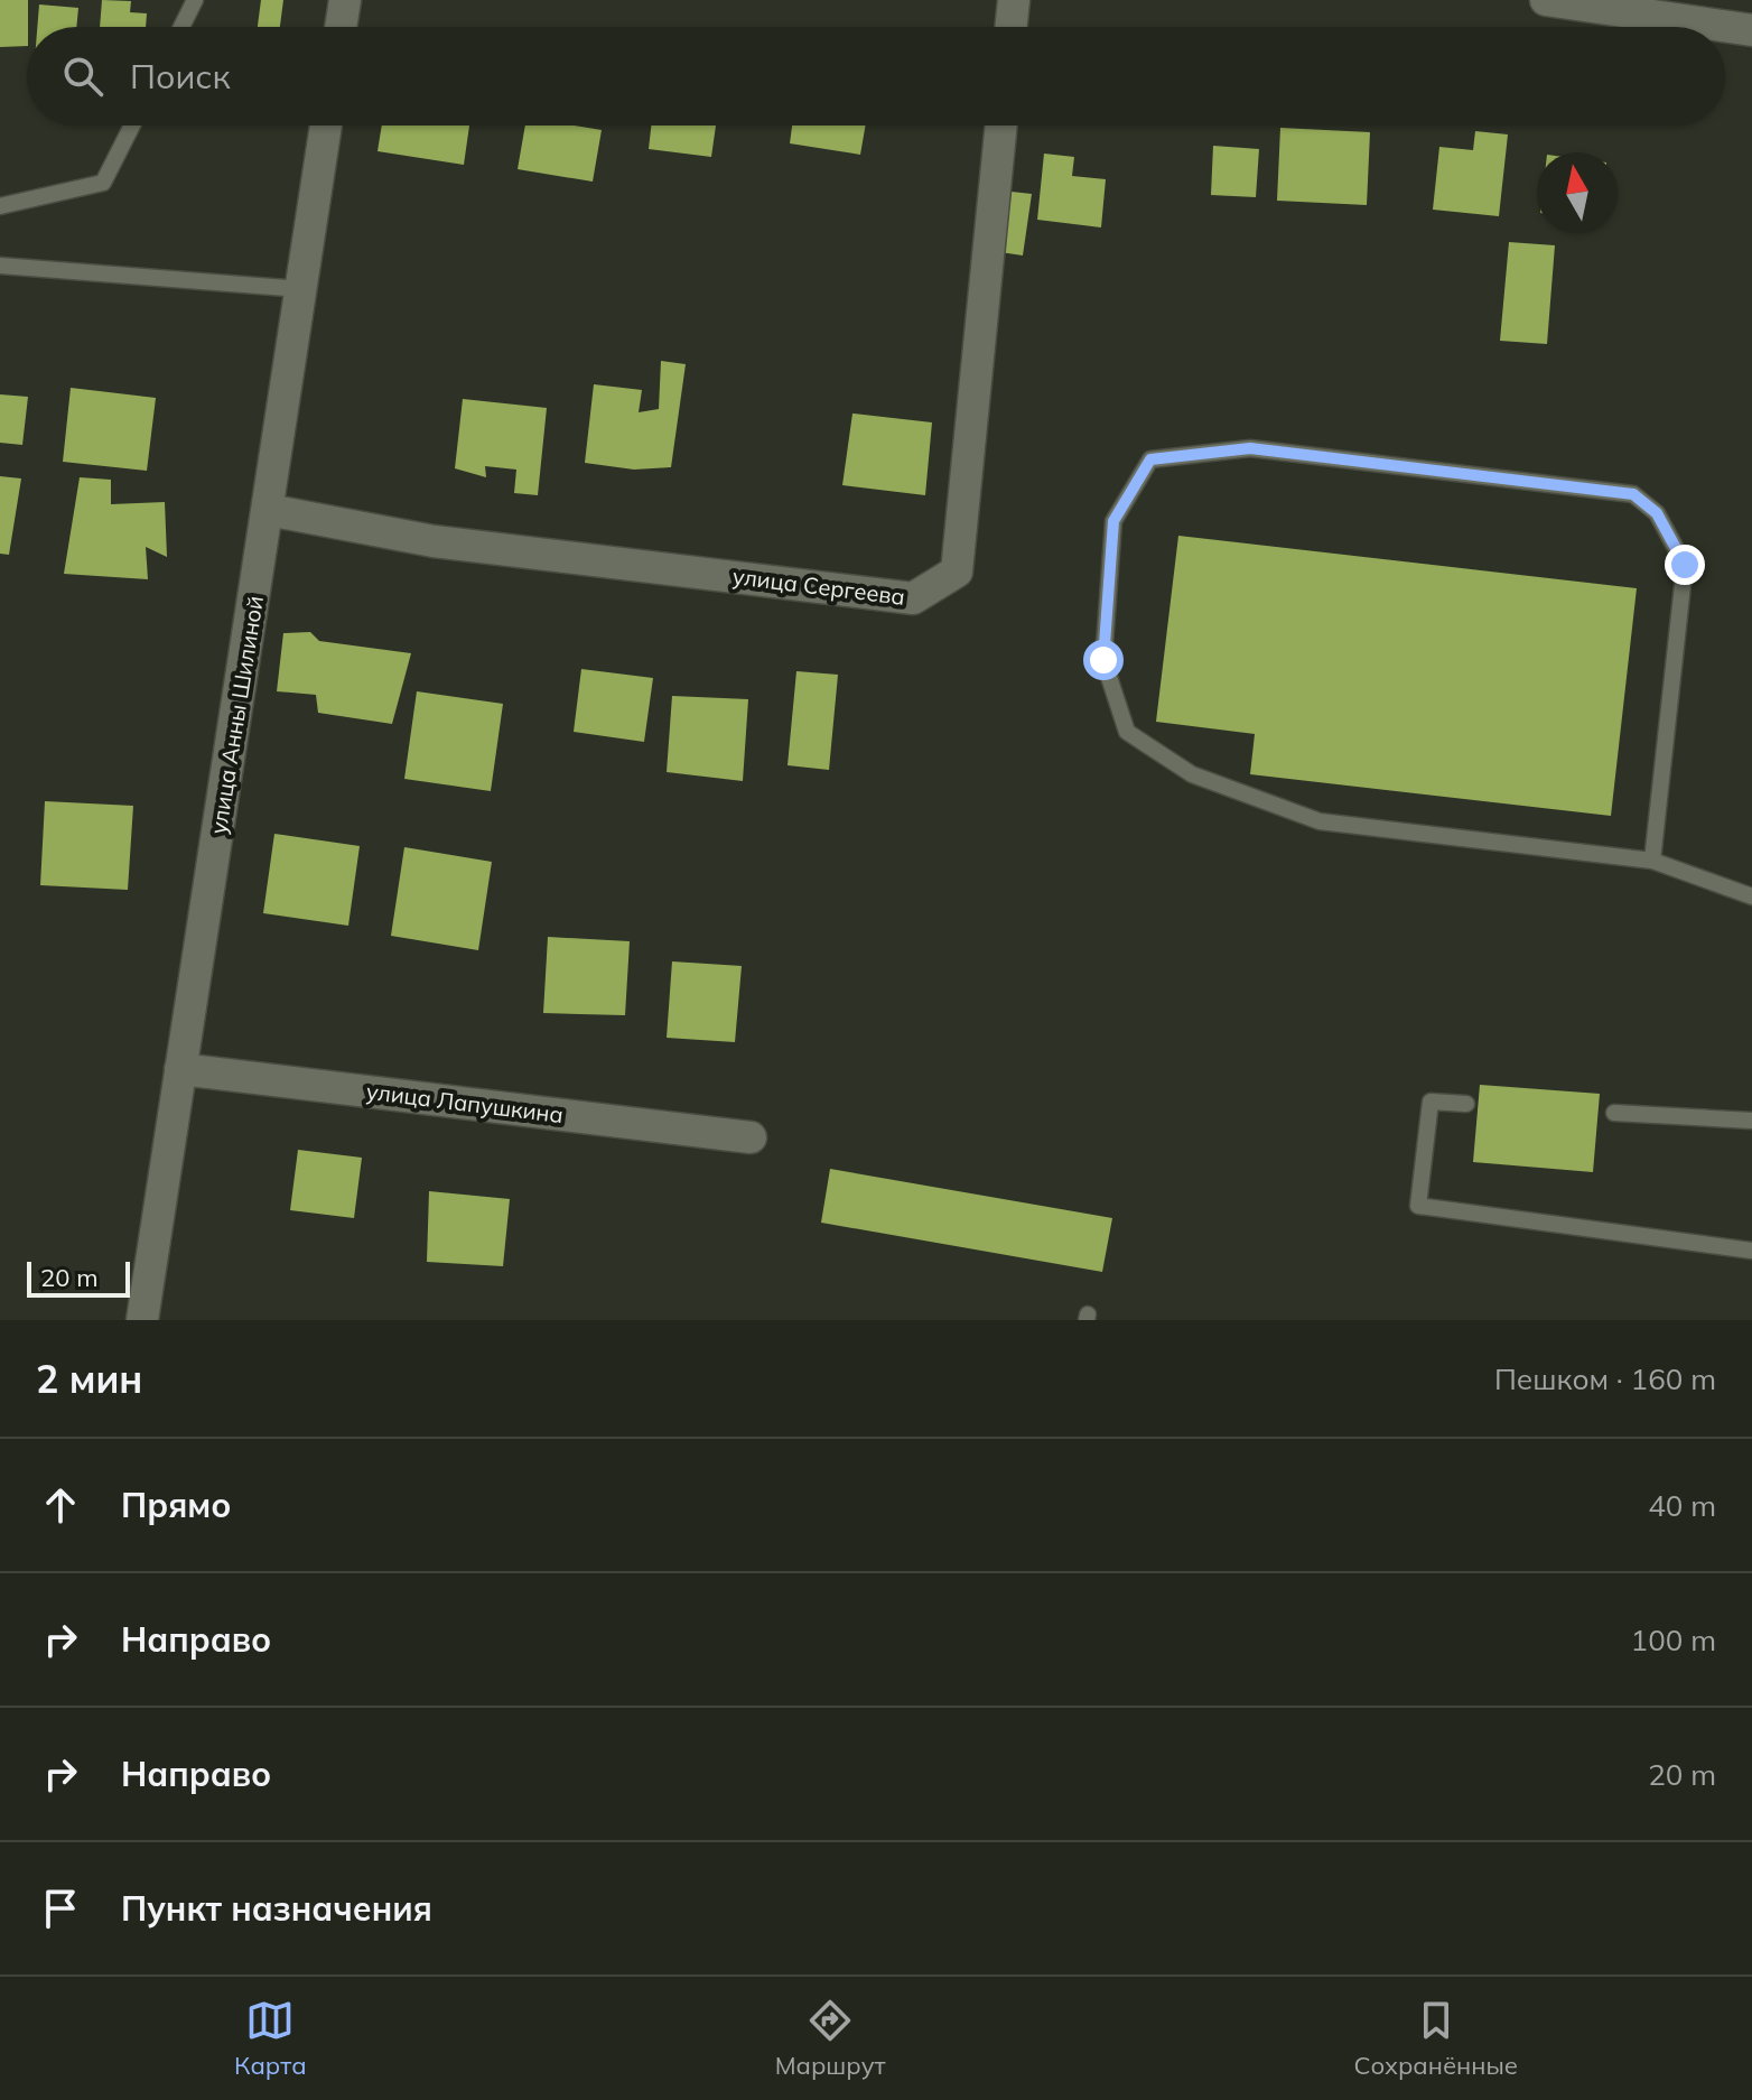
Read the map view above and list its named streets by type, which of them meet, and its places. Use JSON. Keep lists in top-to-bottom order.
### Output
{
  "streets": {
    "street": ["улица Сергеева", "улица Анны Шилиной", "улица Лапушкина"]
  },
  "crossings": [
    ["улица Сергеева", "улица Анны Шилиной"],
    ["улица Анны Шилиной", "улица Лапушкина"]
  ],
  "scale_bar": "20 m",
  "north": "top",
  "page": {
    "search": "Поиск",
    "scale": "20 m",
    "heading": ["2 мин", "Пешком · 160 m"],
    "list": [
      ["Прямо", "40 m"],
      ["Направо", "100 m"],
      ["Направо", "20 m"],
      "Пункт назначения"
    ],
    "nav": ["Карта", "Маршрут", "Сохранённые"]
  }
}
